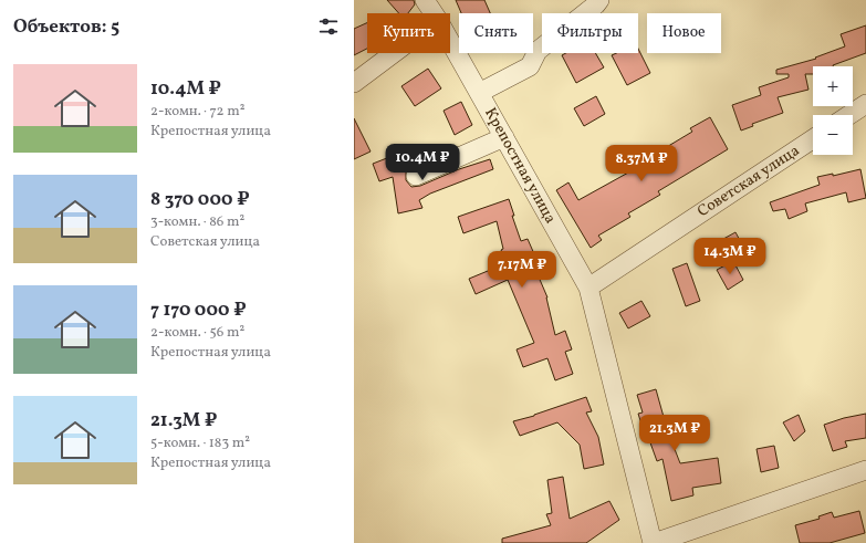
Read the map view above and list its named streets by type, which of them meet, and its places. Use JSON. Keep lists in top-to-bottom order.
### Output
{
  "streets": {
    "street": ["Крепостная улица", "Советская улица"]
  },
  "crossings": [
    ["Крепостная улица", "Советская улица"]
  ],
  "page": {
    "heading": "Объектов: 5",
    "chip": [
      "Купить",
      "Снять",
      "Фильтры",
      "Новое"
    ],
    "list": [
      {
        "name": "10.4M ₽",
        "note": "2-комн. · 72 m² · Крепостная улица"
      },
      {
        "name": "8 370 000 ₽",
        "note": "3-комн. · 86 m² · Советская улица"
      },
      {
        "name": "7 170 000 ₽",
        "note": "2-комн. · 56 m² · Крепостная улица"
      },
      {
        "name": "21.3M ₽",
        "note": "5-комн. · 183 m² · Крепостная улица"
      }
    ],
    "map_buttons": ["+", "−"],
    "price": [
      "10.4M ₽",
      "8.37M ₽",
      "14.3M ₽",
      "7.17M ₽",
      "21.3M ₽"
    ]
  }
}
